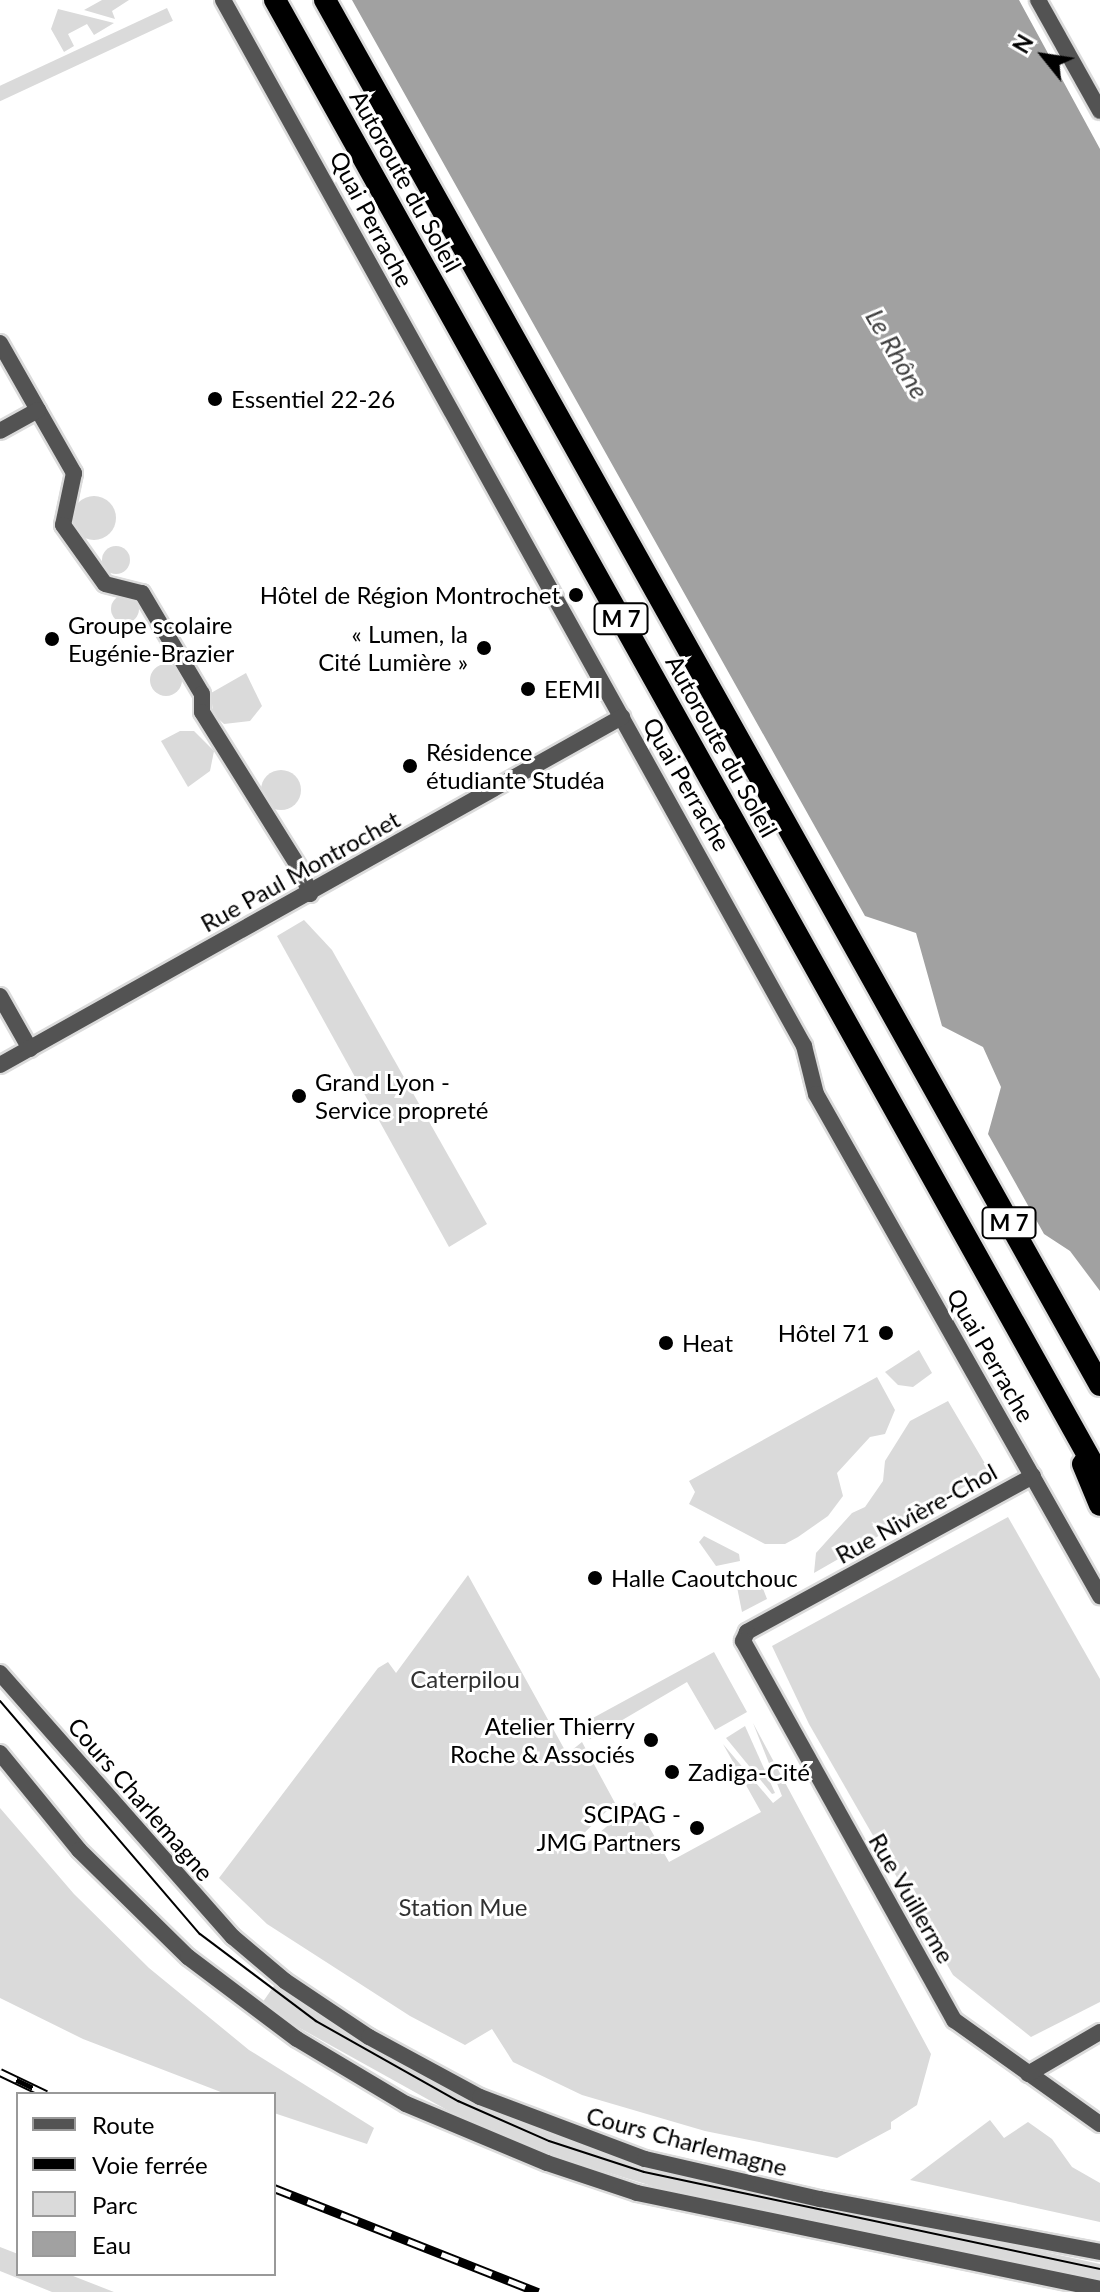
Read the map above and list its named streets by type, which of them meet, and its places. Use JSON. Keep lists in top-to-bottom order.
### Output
{
  "streets": {
    "highway": ["Autoroute du Soleil", "M 7"],
    "street": [
      "Quai Perrache",
      "Rue Paul Montrochet",
      "Rue Nivière-Chol",
      "Cours Charlemagne",
      "Rue Vuillerme"
    ]
  },
  "crossings": [
    ["Quai Perrache", "Rue Paul Montrochet"],
    ["Quai Perrache", "Rue Nivière-Chol"],
    ["Rue Nivière-Chol", "Rue Vuillerme"]
  ],
  "water": ["Le Rhône"],
  "parks": ["Caterpilou", "Station Mue"],
  "places": [
    "Essentiel 22-26",
    "Hôtel de Région Montrochet",
    "Groupe scolaire Eugénie-Brazier",
    "« Lumen, la Cité Lumière »",
    "EEMI",
    "Résidence étudiante Studéa",
    "Grand Lyon - Service propreté",
    "Hôtel 71",
    "Heat",
    "Halle Caoutchouc",
    "Atelier Thierry Roche & Associés",
    "Zadiga-Cité",
    "SCIPAG - JMG Partners"
  ],
  "legend": [
    "Route",
    "Voie ferrée",
    "Parc",
    "Eau"
  ],
  "north": "top left"
}
